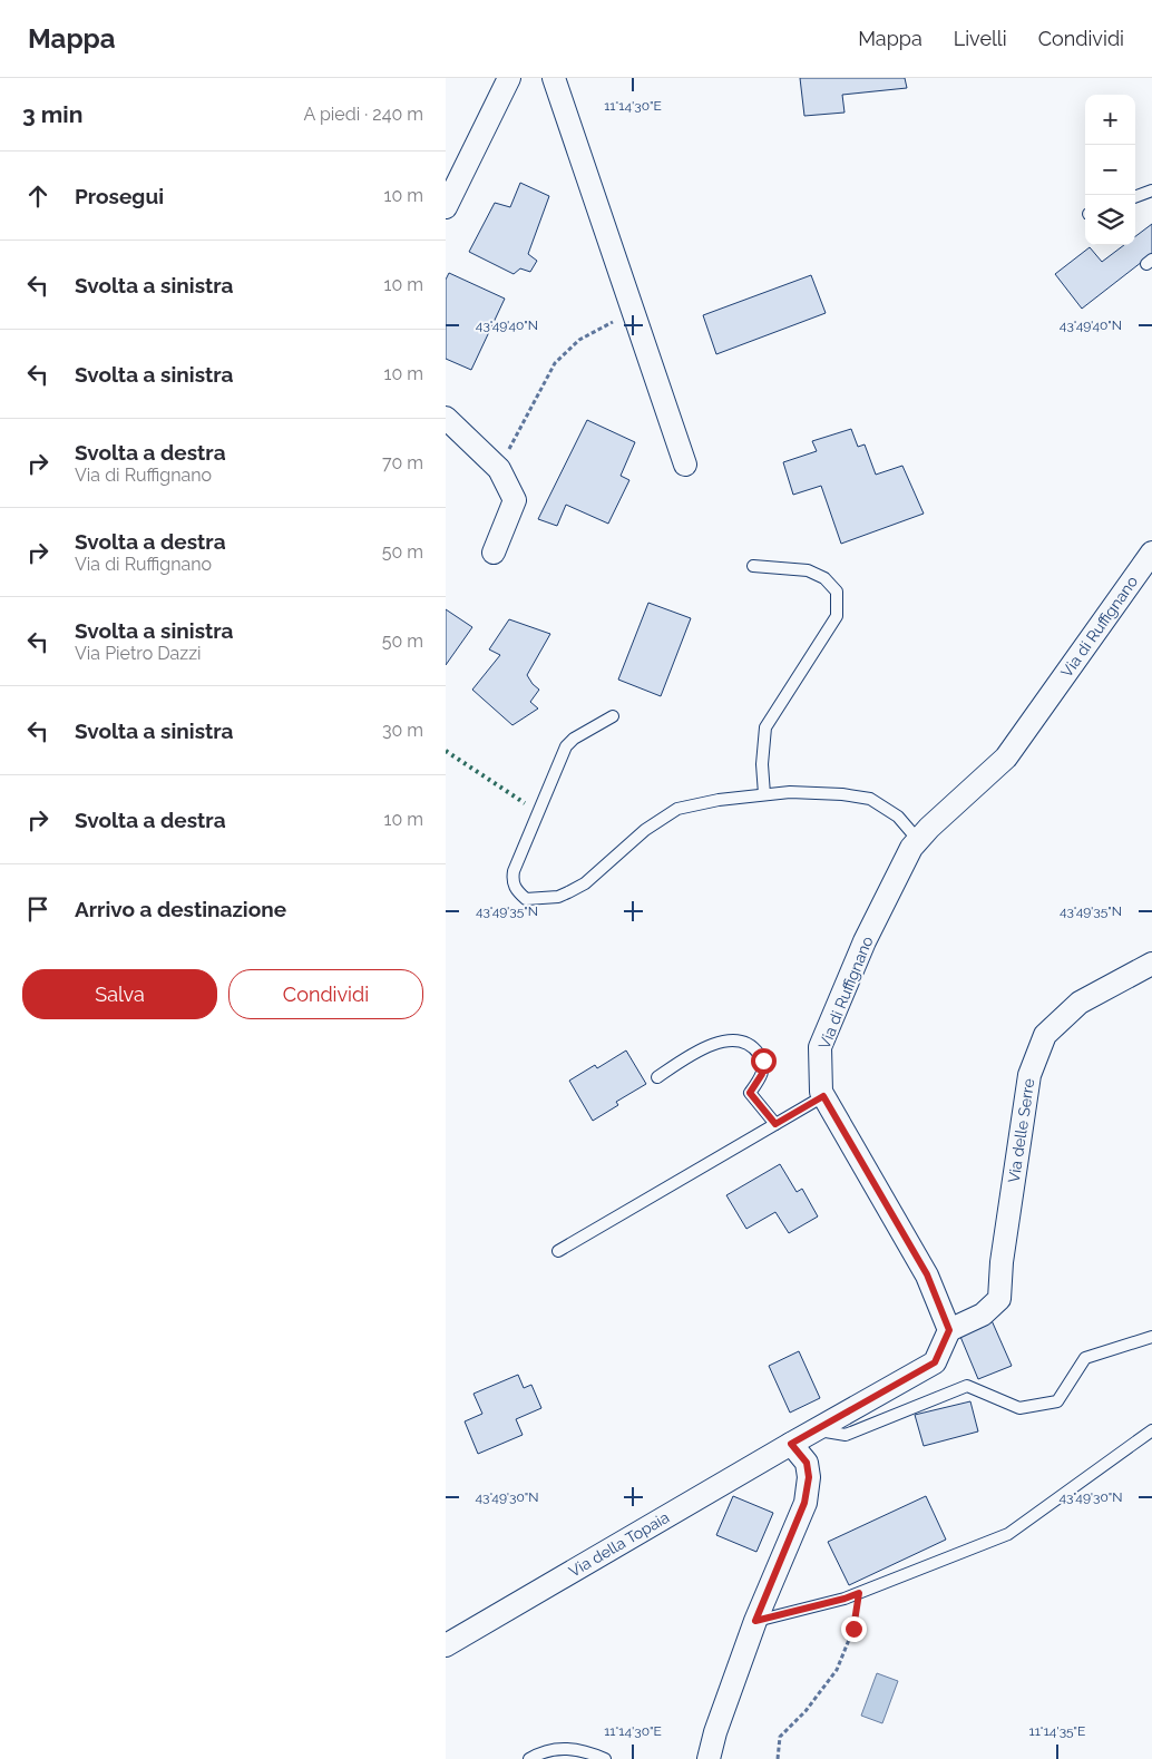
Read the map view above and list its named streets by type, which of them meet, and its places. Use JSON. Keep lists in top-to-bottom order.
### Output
{
  "streets": {
    "street": ["Via di Ruffignano", "Via delle Serre", "Via della Topaia"]
  },
  "crossings": [
    ["Via di Ruffignano", "Via delle Serre"]
  ],
  "page": {
    "header": "Mappa",
    "nav": ["Mappa", "Livelli", "Condividi"],
    "heading": ["3 min", "A piedi · 240 m"],
    "map_buttons": ["+", "−"],
    "list": [
      ["Prosegui", "10 m"],
      ["Svolta a sinistra", "10 m"],
      ["Svolta a sinistra", "10 m"],
      ["Svolta a destra", "Via di Ruffignano", "70 m"],
      ["Svolta a destra", "Via di Ruffignano", "50 m"],
      ["Svolta a sinistra", "Via Pietro Dazzi", "50 m"],
      ["Svolta a sinistra", "30 m"],
      ["Svolta a destra", "10 m"],
      "Arrivo a destinazione"
    ],
    "buttons": ["Salva", "Condividi"]
  },
  "coordinates": [
    "11°14'30\"E",
    "43°49'40\"N",
    "43°49'35\"N",
    "43°49'30\"N",
    "11°14'35\"E"
  ]
}
